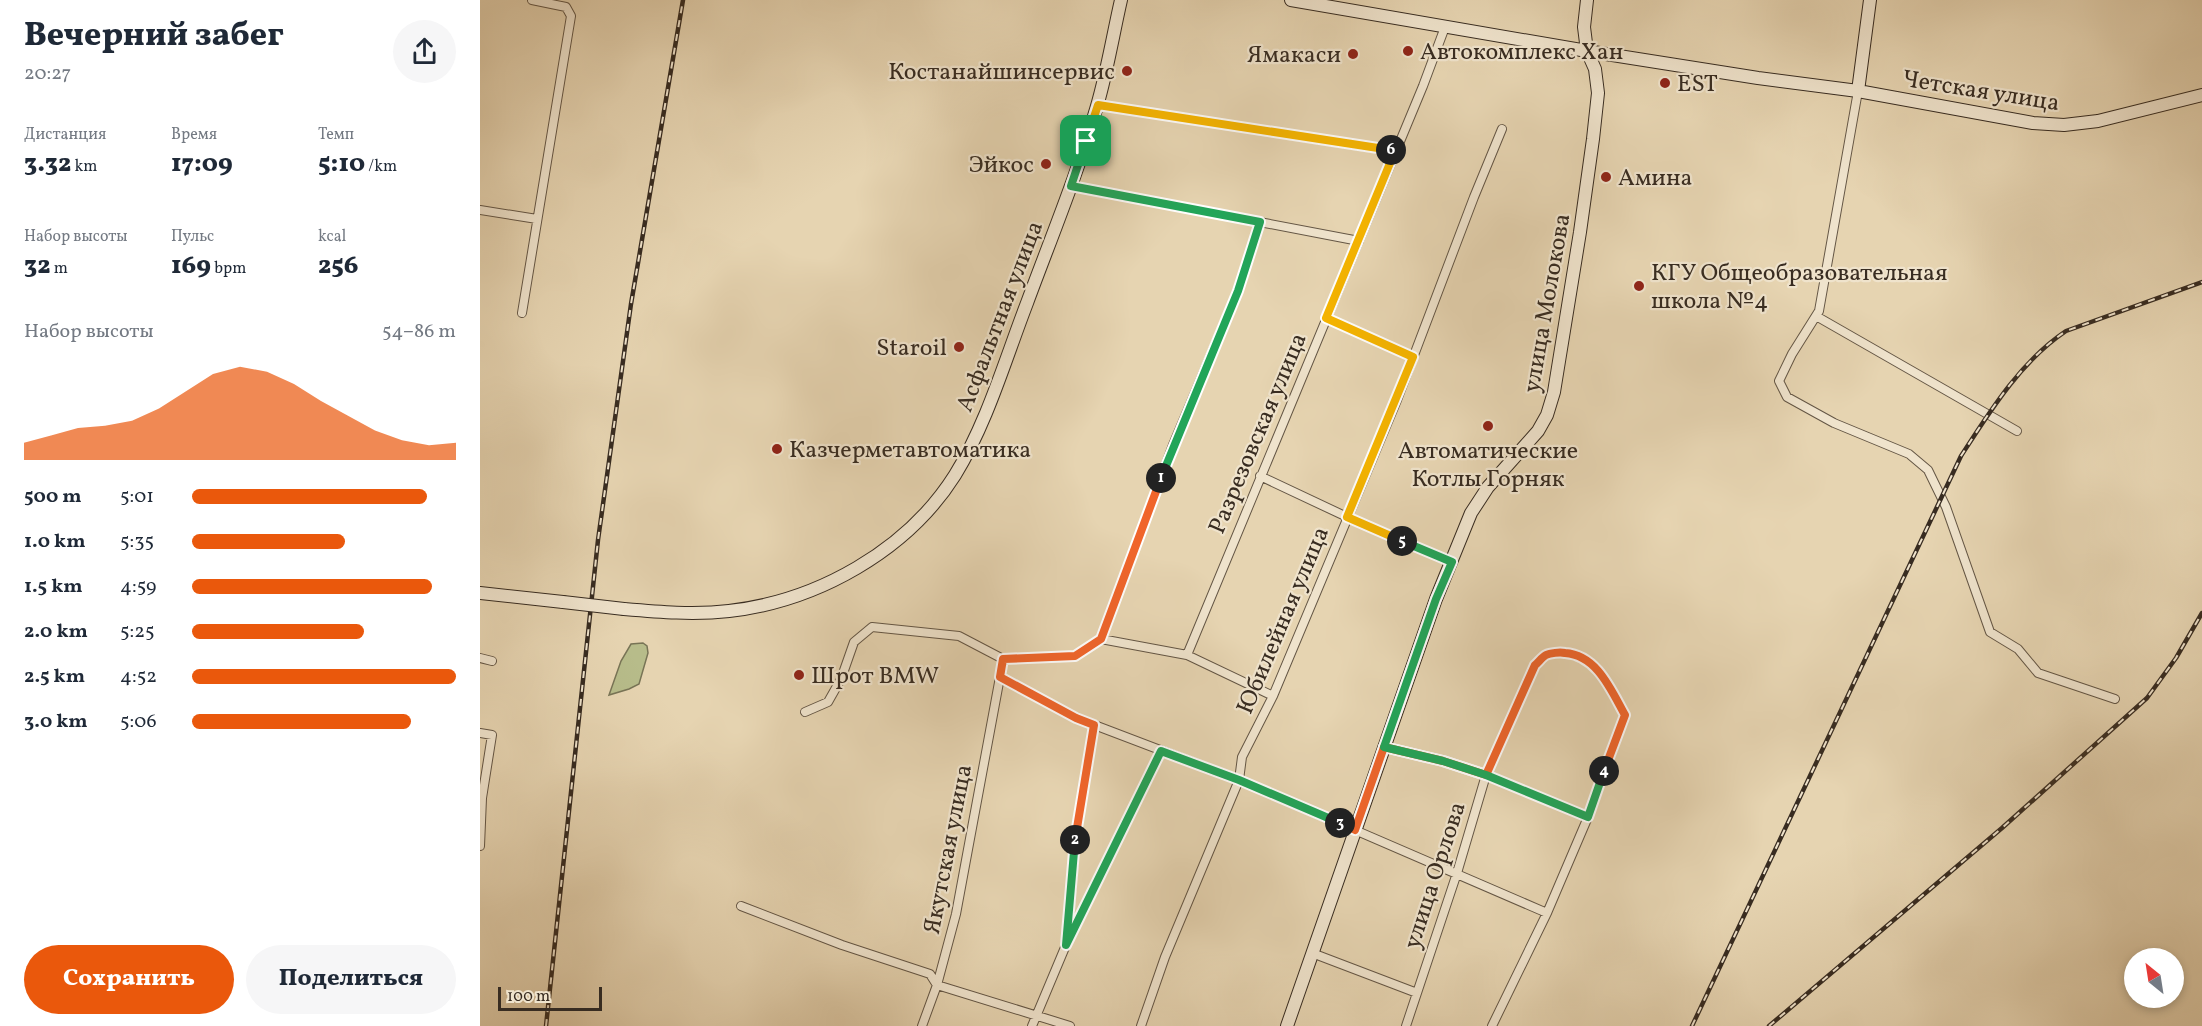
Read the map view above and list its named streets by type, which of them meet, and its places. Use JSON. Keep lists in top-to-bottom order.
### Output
{
  "streets": {
    "main road": ["Четская улица", "улица Молокова", "Асфальтная улица"],
    "street": [
      "Разрезовская улица",
      "Юбилейная улица",
      "Якутская улица",
      "улица Орлова"
    ]
  },
  "places": [
    "Автокомплекс Хан",
    "Ямакаси",
    "Костанайшинсервис",
    "EST",
    "Эйкос",
    "Амина",
    "КГУ Общеобразовательная школа №4",
    "Staroil",
    "Автоматические Котлы Горняк",
    "Казчерметавтоматика",
    "Шрот BMW"
  ],
  "scale_bar": "100 m",
  "north": "top left",
  "page": {
    "heading": ["Вечерний забег", "20:27"],
    "stats": [
      ["Дистанция", "3.32 km"],
      ["Время", "17:09"],
      ["Темп", "5:10 /km"],
      ["Набор высоты", "32 m"],
      ["Пульс", "169 bpm"],
      ["kcal", "256"]
    ],
    "pins": [
      "6",
      "1",
      "5",
      "4",
      "3",
      "2"
    ],
    "chart": ["Набор высоты", "54–86 m"],
    "list": [
      {
        "name": "500 m",
        "note": "5:01"
      },
      {
        "name": "1.0 km",
        "note": "5:35"
      },
      {
        "name": "1.5 km",
        "note": "4:59"
      },
      {
        "name": "2.0 km",
        "note": "5:25"
      },
      {
        "name": "2.5 km",
        "note": "4:52"
      },
      {
        "name": "3.0 km",
        "note": "5:06"
      }
    ],
    "buttons": ["Сохранить", "Поделиться"],
    "scale": "100 m"
  }
}
